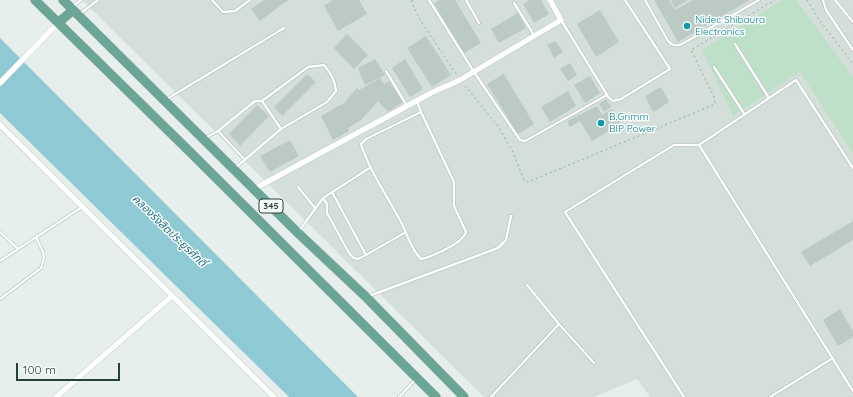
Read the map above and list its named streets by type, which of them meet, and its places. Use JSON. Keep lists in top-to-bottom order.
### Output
{
  "streets": {
    "main road": ["345"]
  },
  "water": ["คลองรังสิตประยูรศักดิ์"],
  "places": ["Nidec Shibaura Electronics", "B.Grimm BIP Power"],
  "scale_bar": "100 m"
}
